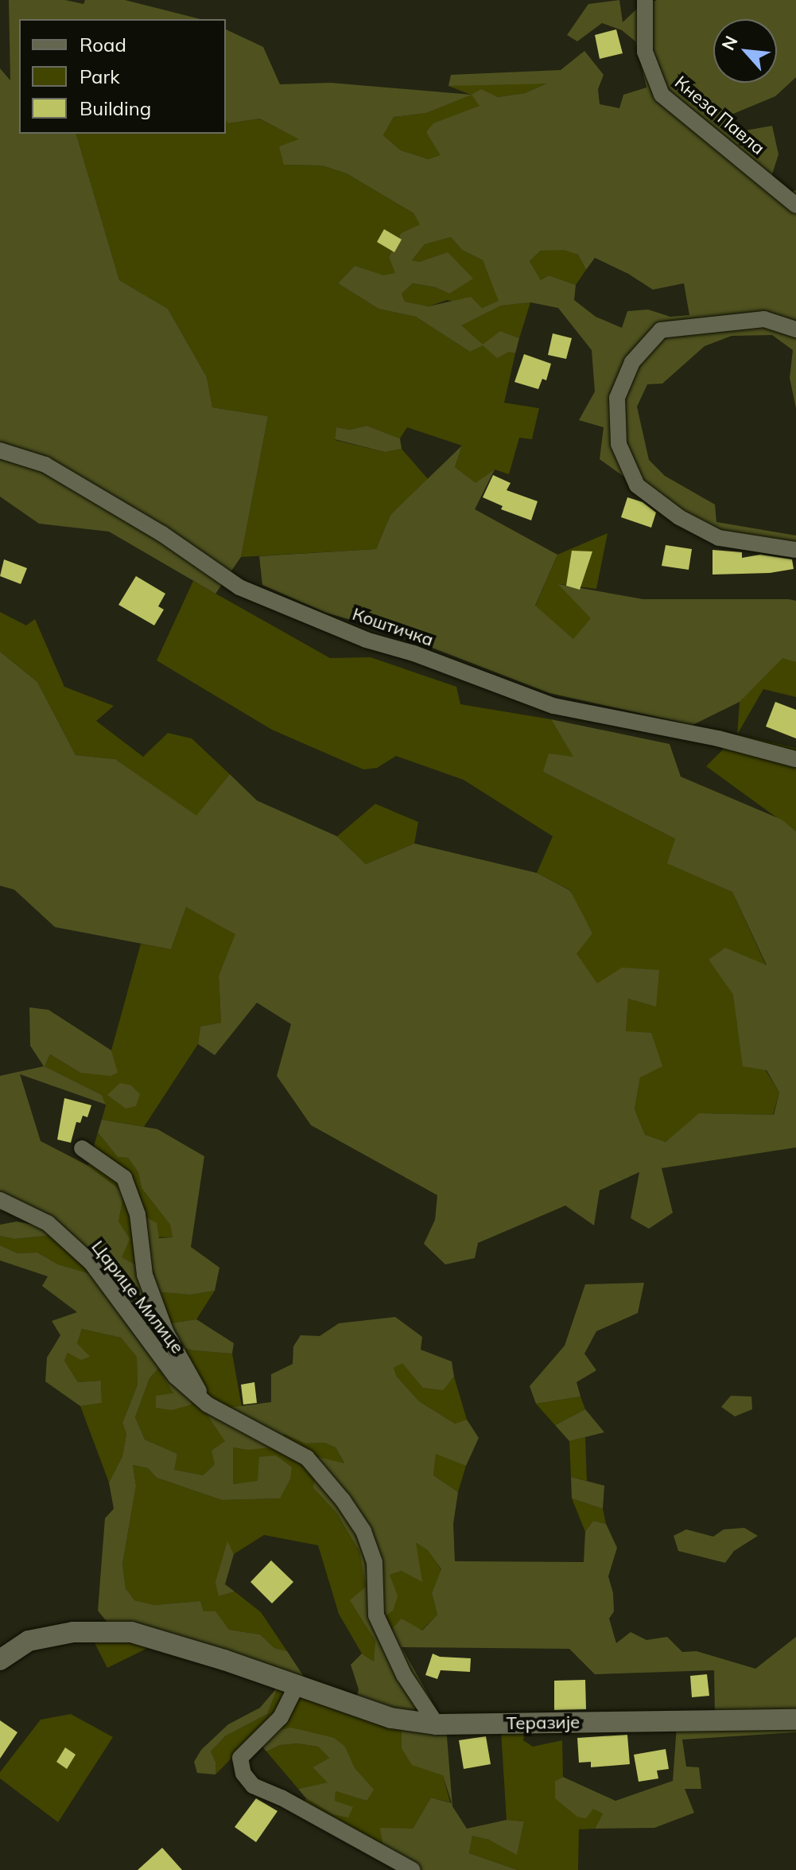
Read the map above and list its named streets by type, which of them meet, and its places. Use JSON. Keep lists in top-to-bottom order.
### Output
{
  "streets": {
    "street": [
      "Кнеза Павла",
      "Коштичка",
      "Царице Милице",
      "Теразије"
    ]
  },
  "crossings": [
    ["Царице Милице", "Теразије"]
  ],
  "legend": ["Road", "Park", "Building"],
  "north": "top left"
}
